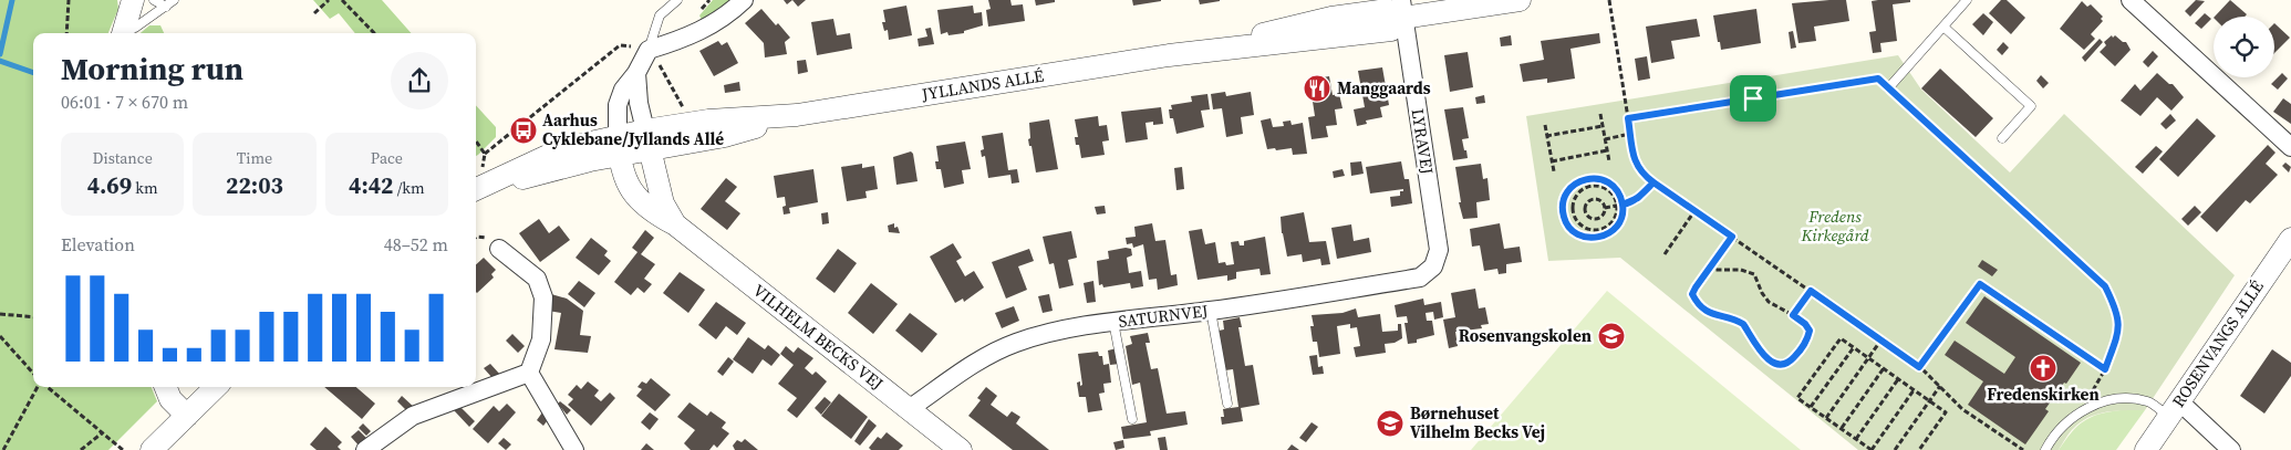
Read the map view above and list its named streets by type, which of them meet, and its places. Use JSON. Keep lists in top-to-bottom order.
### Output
{
  "streets": {
    "street": [
      "JYLLANDS ALLÉ",
      "LYRAVEJ",
      "SATURNVEJ",
      "VILHELM BECKS VEJ",
      "ROSENVANGS ALLÉ"
    ]
  },
  "crossings": [
    ["JYLLANDS ALLÉ", "LYRAVEJ"],
    ["JYLLANDS ALLÉ", "VILHELM BECKS VEJ"],
    ["LYRAVEJ", "SATURNVEJ"],
    ["SATURNVEJ", "VILHELM BECKS VEJ"]
  ],
  "parks": ["Fredens Kirkegård"],
  "places": {
    "restaurant": ["Manggaards"],
    "bus stop": ["Aarhus Cyklebane/Jyllands Allé"],
    "school or university": ["Rosenvangskolen", "Børnehuset Vilhelm Becks Vej"],
    "church": ["Fredenskirken"]
  },
  "page": {
    "heading": ["Morning run", "06:01 · 7 × 670 m"],
    "stats": [
      ["Distance", "4.69 km"],
      ["Time", "22:03"],
      ["Pace", "4:42 /km"]
    ],
    "chart": ["Elevation", "48–52 m"]
  }
}
